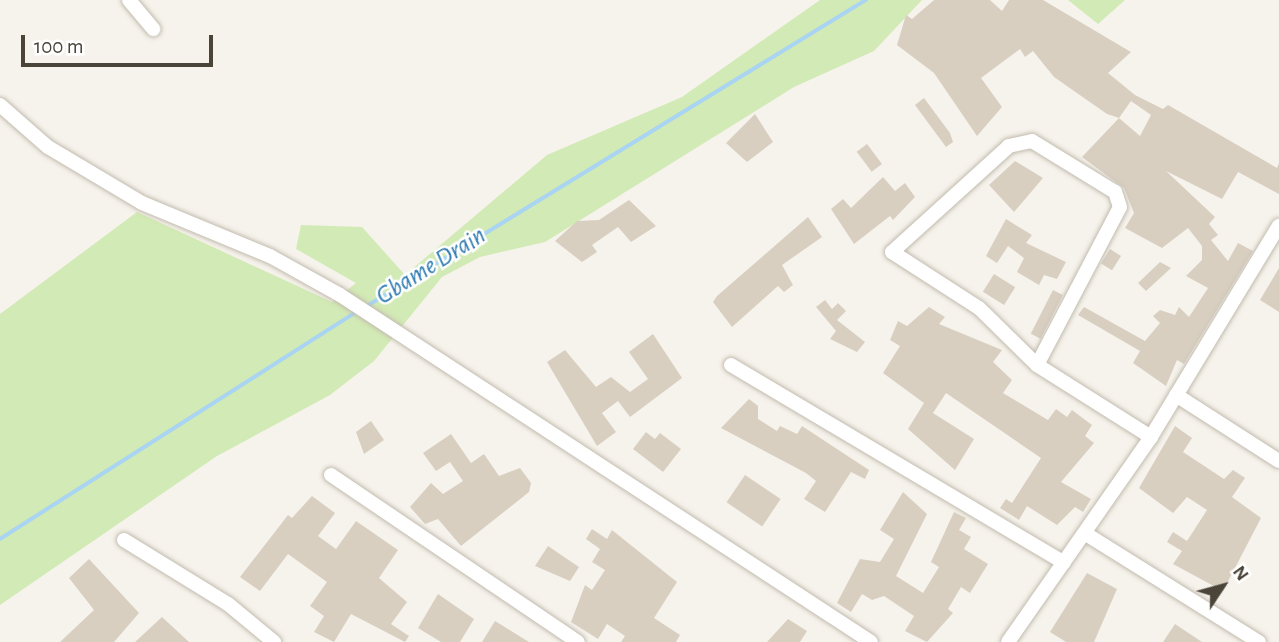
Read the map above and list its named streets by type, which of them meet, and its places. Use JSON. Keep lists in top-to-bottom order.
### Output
{
  "water": ["Gbame Drain"],
  "scale_bar": "100 m",
  "north": "top right"
}
